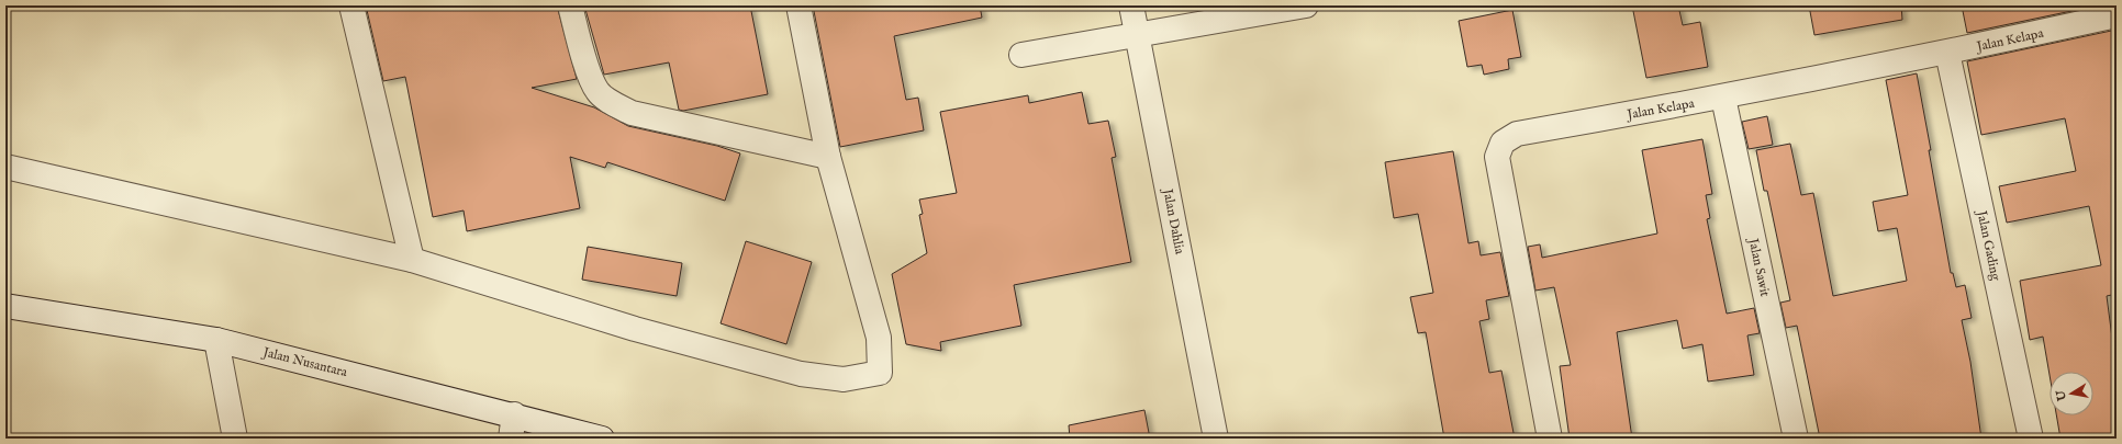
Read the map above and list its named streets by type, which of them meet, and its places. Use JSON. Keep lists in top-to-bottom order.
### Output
{
  "streets": {
    "street": [
      "Jalan Kelapa",
      "Jalan Dahlia",
      "Jalan Gading",
      "Jalan Sawit",
      "Jalan Nusantara"
    ]
  },
  "crossings": [
    ["Jalan Kelapa", "Jalan Gading"],
    ["Jalan Kelapa", "Jalan Sawit"]
  ],
  "north": "left"
}
